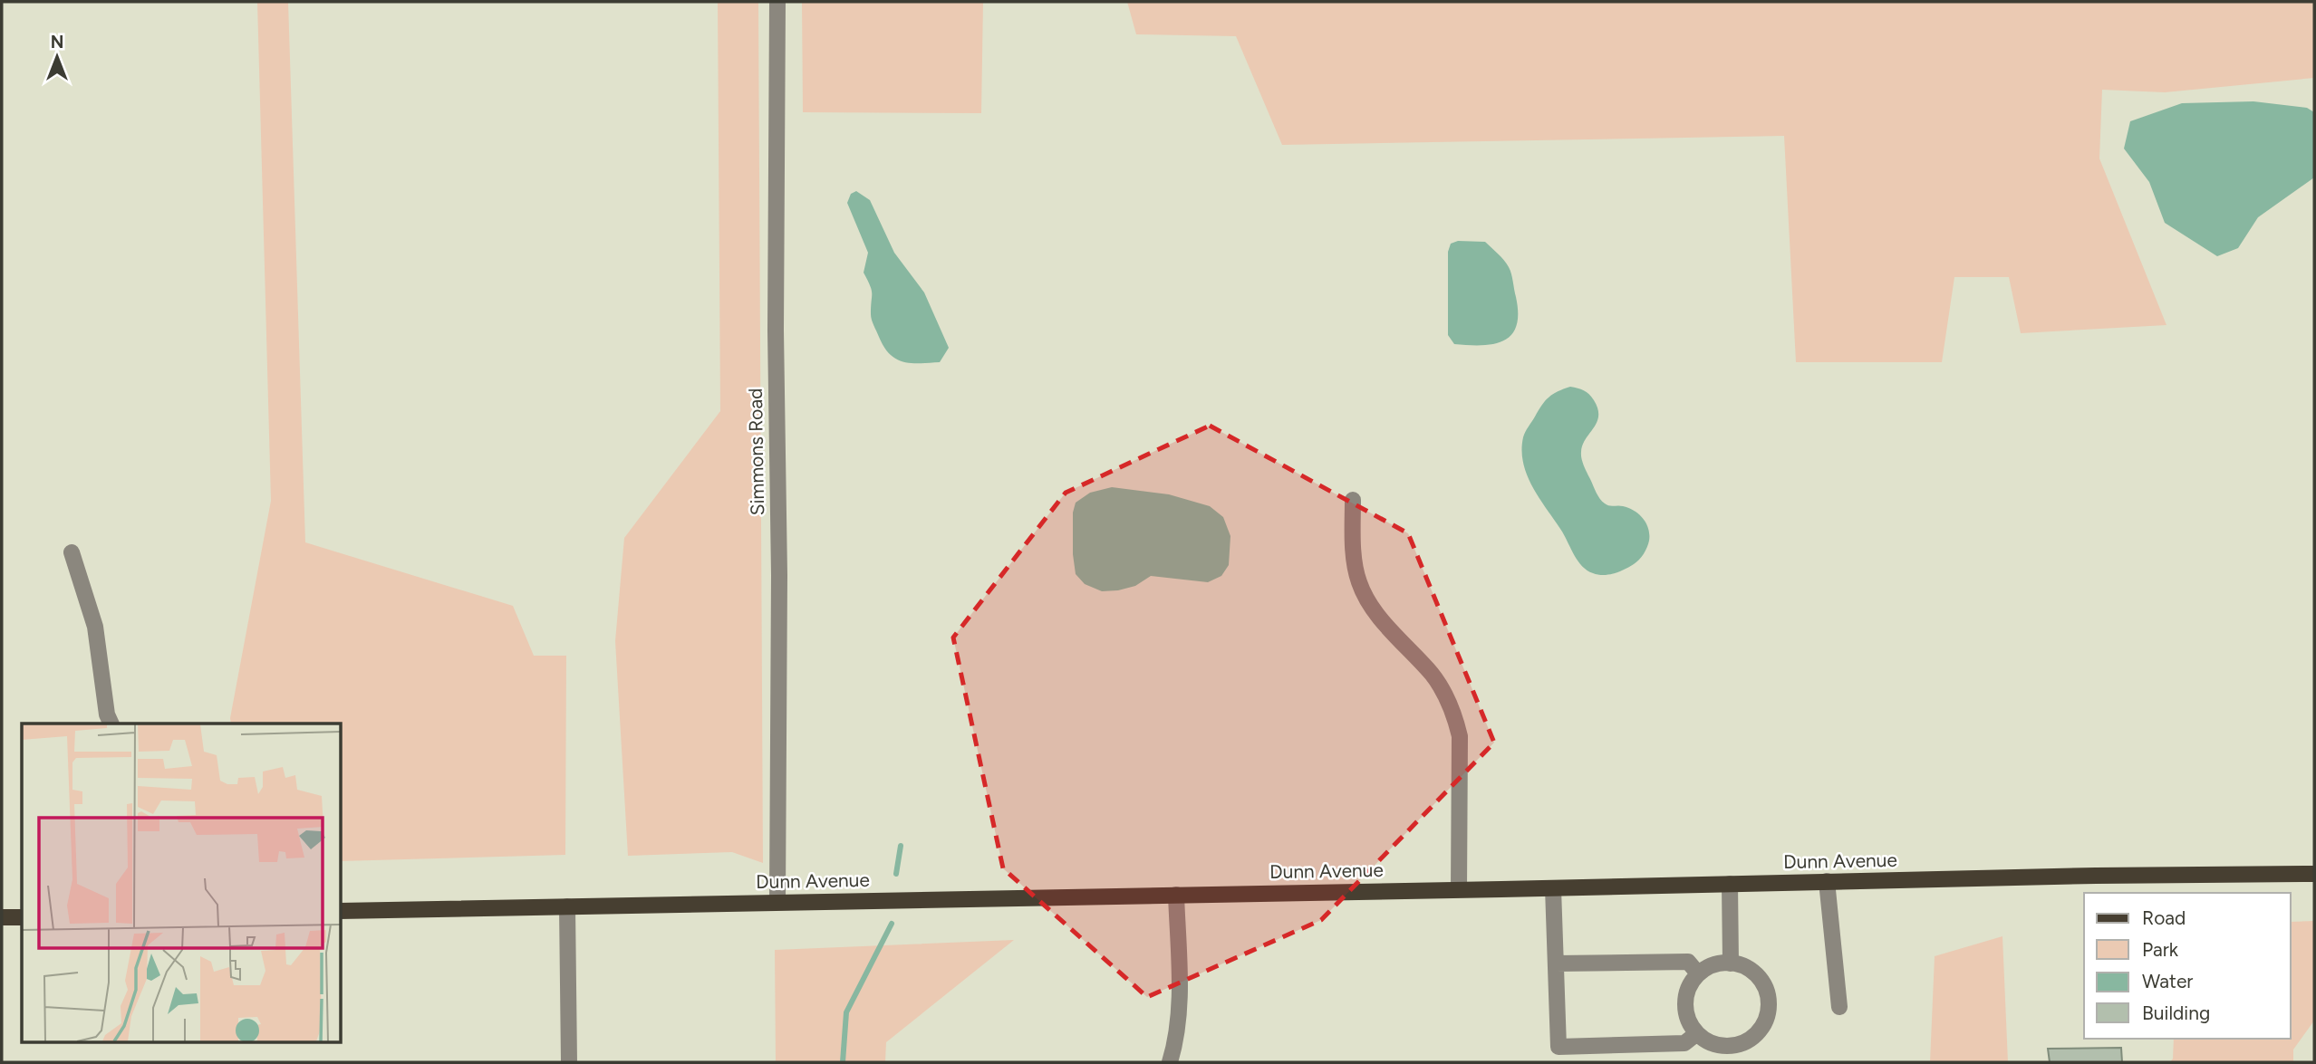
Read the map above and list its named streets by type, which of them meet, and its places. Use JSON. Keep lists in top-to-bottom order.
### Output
{
  "streets": {
    "main road": ["Dunn Avenue"],
    "street": ["Simmons Road"]
  },
  "crossings": [
    ["Simmons Road", "Dunn Avenue"]
  ],
  "legend": [
    "Road",
    "Park",
    "Water",
    "Building"
  ],
  "north": "top"
}
